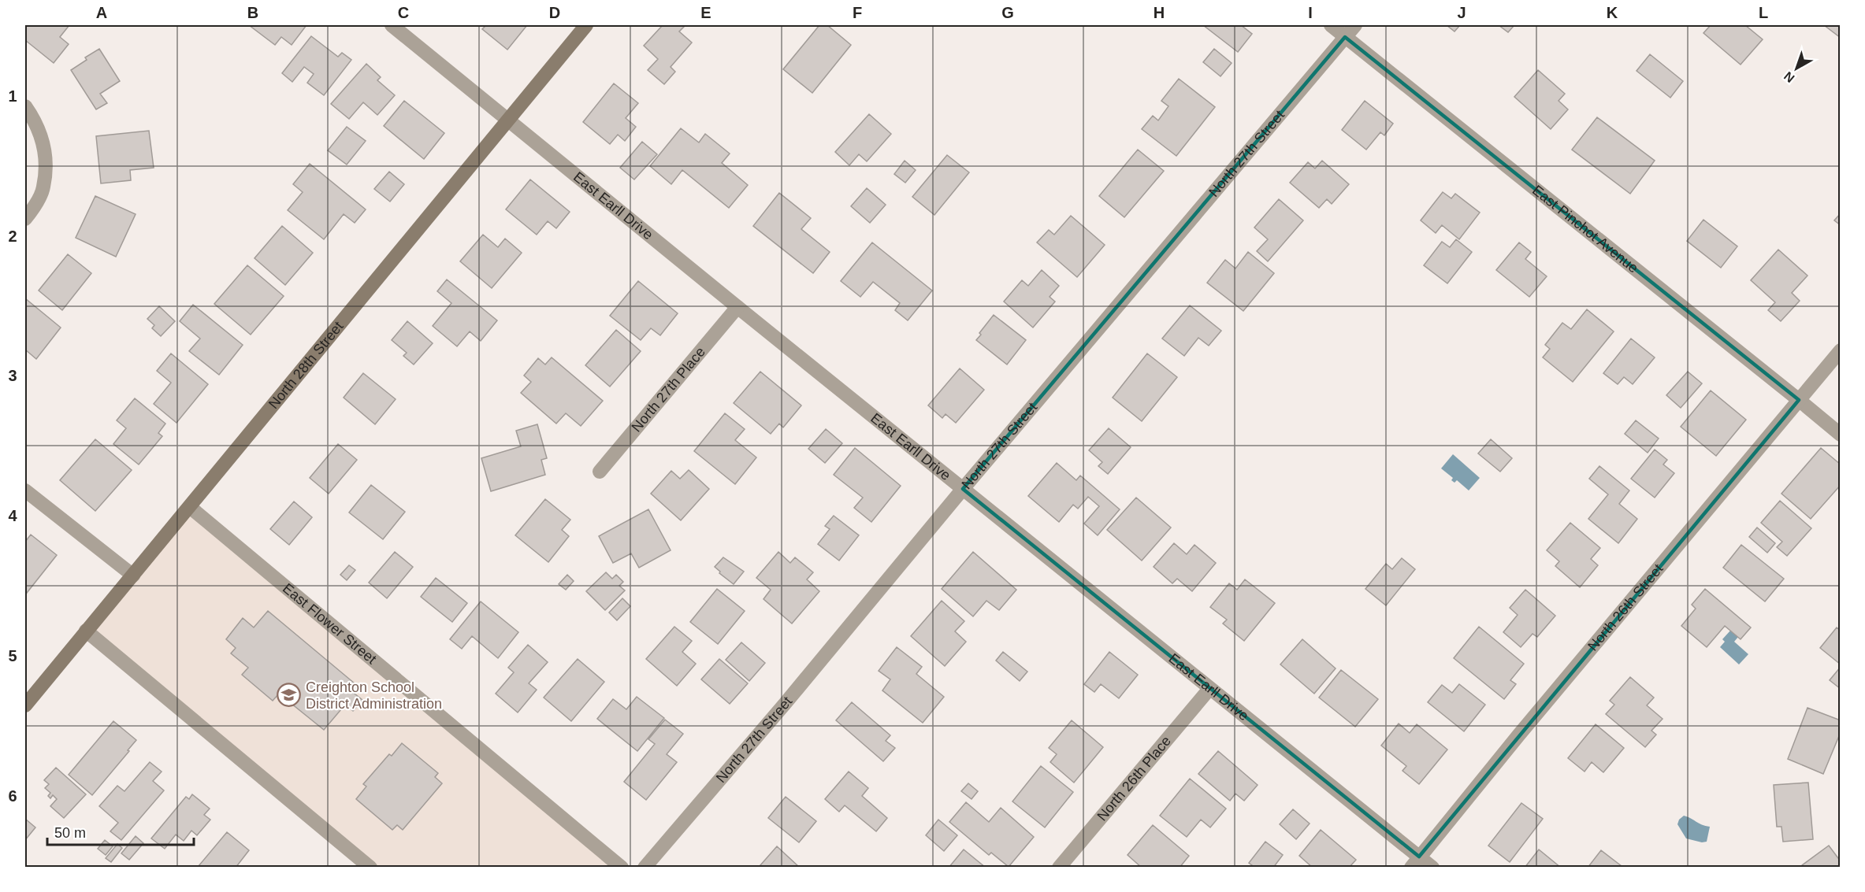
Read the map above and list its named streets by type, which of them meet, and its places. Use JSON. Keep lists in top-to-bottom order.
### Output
{
  "streets": {
    "street": [
      "North 27th Street",
      "East Earll Drive",
      "East Pinchot Avenue",
      "North 28th Street",
      "North 27th Place",
      "North 26th Street",
      "East Flower Street",
      "North 26th Place"
    ]
  },
  "crossings": [
    ["North 27th Street", "East Earll Drive"],
    ["North 27th Street", "East Pinchot Avenue"],
    ["East Earll Drive", "North 28th Street"],
    ["East Earll Drive", "North 27th Place"],
    ["East Earll Drive", "North 26th Street"],
    ["East Earll Drive", "North 26th Place"],
    ["East Pinchot Avenue", "North 26th Street"],
    ["North 28th Street", "East Flower Street"]
  ],
  "places": {
    "school or university": ["Creighton School District Administration"]
  },
  "scale_bar": "50 m",
  "north": "bottom left",
  "grid": {
    "columns": [
      "A",
      "B",
      "C",
      "D",
      "E",
      "F",
      "G",
      "H",
      "I",
      "J",
      "K",
      "L"
    ],
    "rows": [
      "1",
      "2",
      "3",
      "4",
      "5",
      "6"
    ]
  }
}
